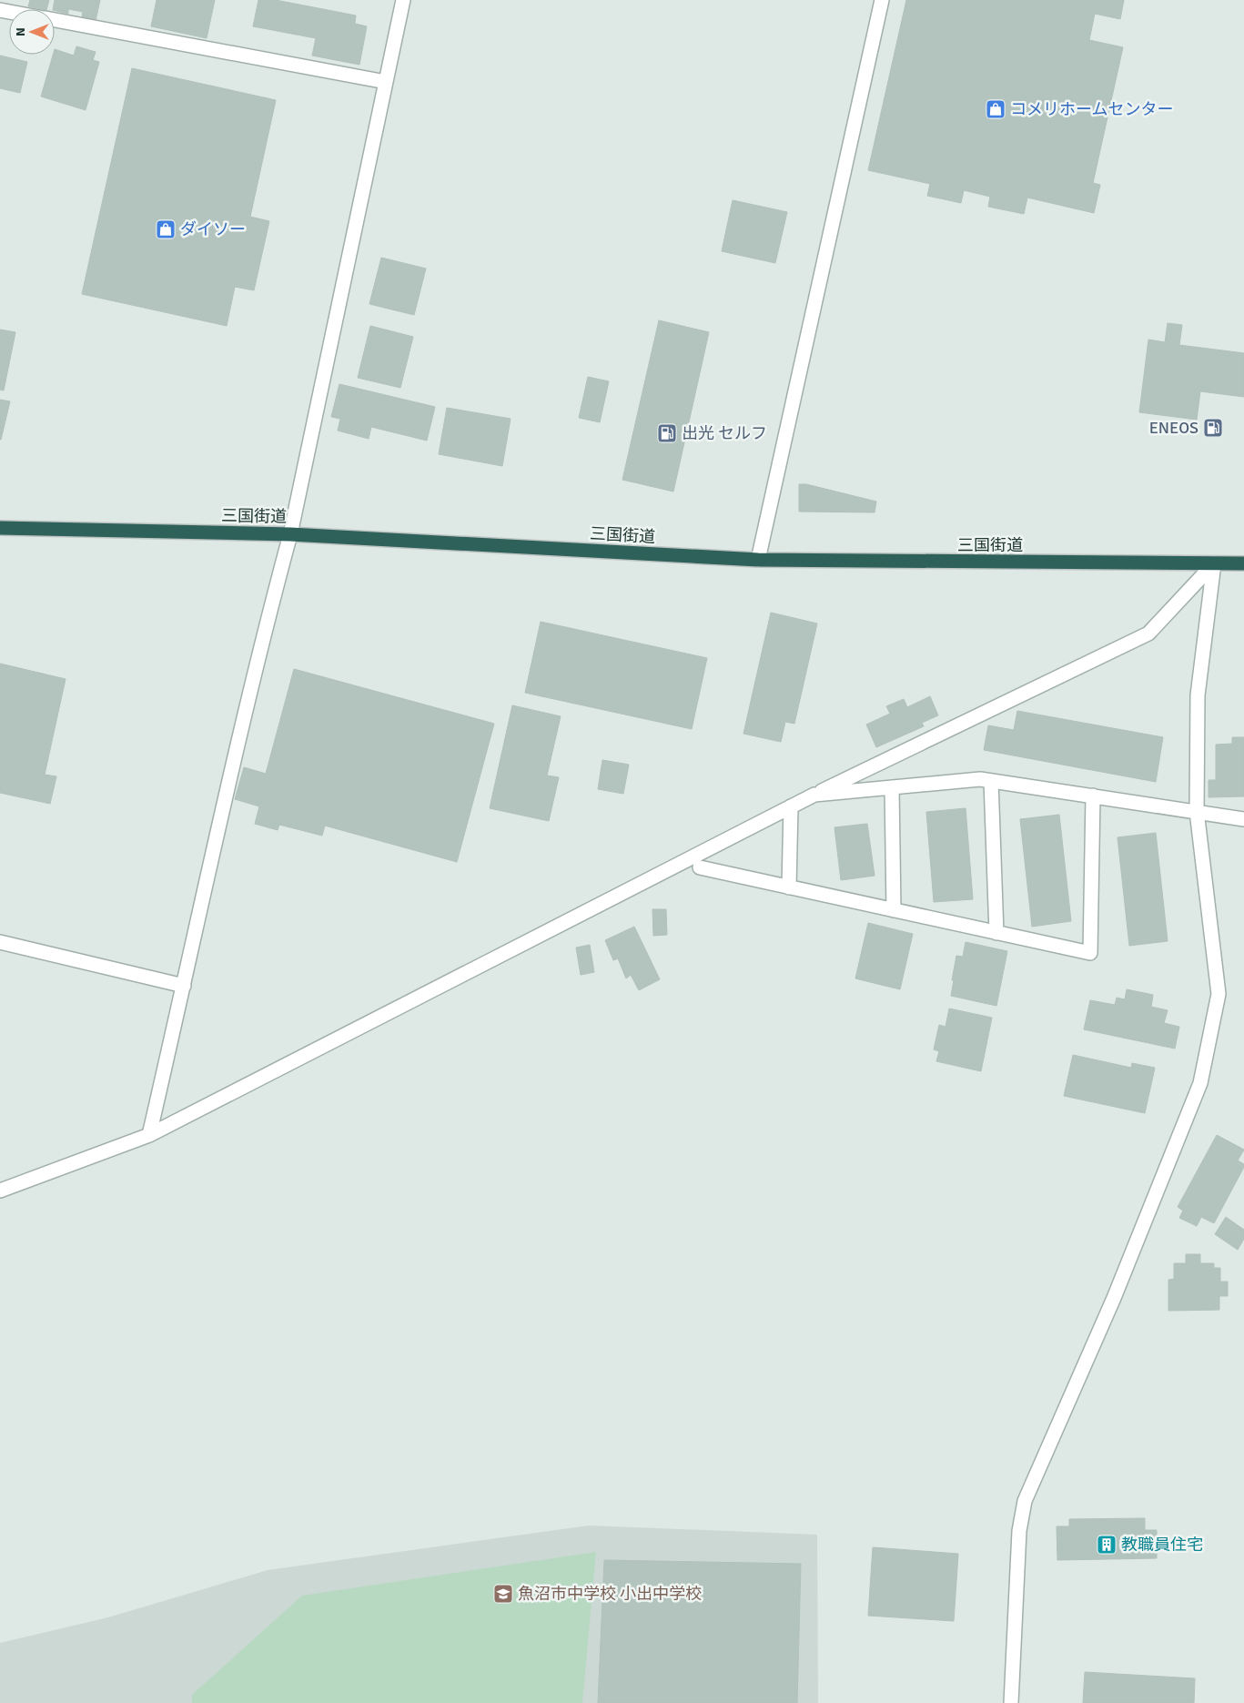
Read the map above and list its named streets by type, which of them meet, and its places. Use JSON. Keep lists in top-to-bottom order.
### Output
{
  "streets": {
    "highway": ["三国街道"]
  },
  "places": {
    "shop": ["コメリホームセンター", "ダイソー"],
    "fuel station": ["ENEOS", "出光 セルフ"],
    "building": ["教職員住宅"],
    "school or university": ["魚沼市中学校 小出中学校"]
  },
  "north": "left"
}
